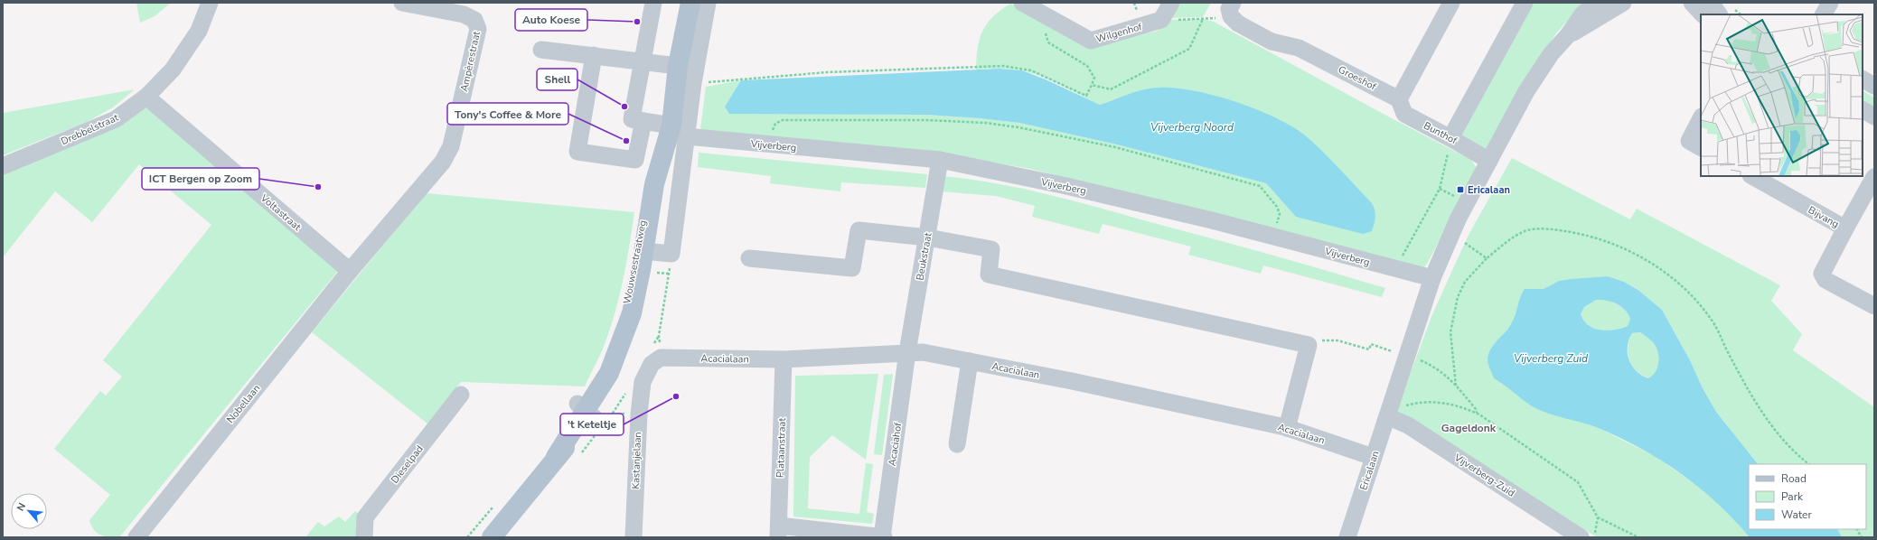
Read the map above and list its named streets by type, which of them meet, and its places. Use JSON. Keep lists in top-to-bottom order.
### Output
{
  "streets": {
    "main road": ["Wouwsestraatweg"],
    "street": [
      "Wilgenhof",
      "Ampèrestraat",
      "Groeshof",
      "Drebbelstraat",
      "Bunthof",
      "Vijverberg",
      "Voltastraat",
      "Bijvang",
      "Beukstraat",
      "Acacialaan",
      "Nobellaan",
      "Acaciahof",
      "Plataanstraat",
      "Kastanjelaan",
      "Dieselpad",
      "Ericalaan",
      "Vijverberg-Zuid"
    ]
  },
  "crossings": [
    ["Ampèrestraat", "Voltastraat"],
    ["Ampèrestraat", "Nobellaan"],
    ["Groeshof", "Bunthof"],
    ["Drebbelstraat", "Voltastraat"],
    ["Bunthof", "Ericalaan"],
    ["Vijverberg", "Beukstraat"],
    ["Vijverberg", "Wouwsestraatweg"],
    ["Vijverberg", "Ericalaan"],
    ["Voltastraat", "Nobellaan"],
    ["Beukstraat", "Acacialaan"],
    ["Beukstraat", "Acaciahof"],
    ["Acacialaan", "Acaciahof"],
    ["Acacialaan", "Plataanstraat"],
    ["Acacialaan", "Kastanjelaan"],
    ["Acacialaan", "Ericalaan"],
    ["Ericalaan", "Vijverberg-Zuid"]
  ],
  "districts": ["Gageldonk"],
  "water": ["Vijverberg Noord", "Vijverberg Zuid"],
  "places": {
    "other": [
      "Auto Koese",
      "Shell",
      "Tony's Coffee & More",
      "ICT Bergen op Zoom",
      "'t Keteltje"
    ],
    "transit": ["Ericalaan"]
  },
  "legend": ["Road", "Park", "Water"],
  "north": "top left"
}
